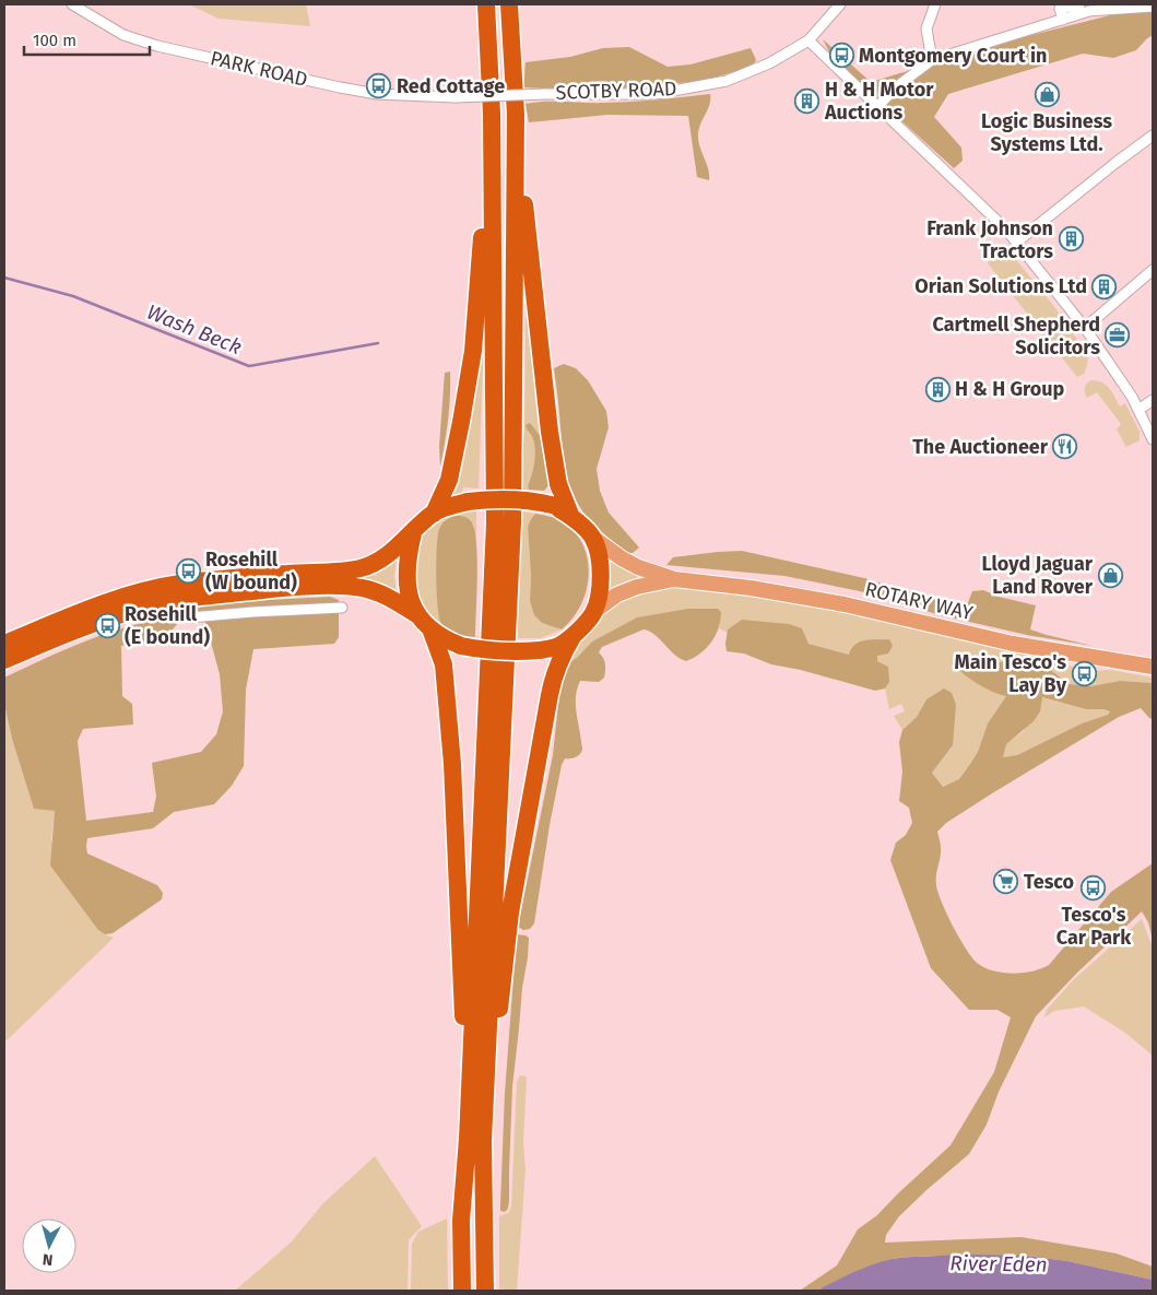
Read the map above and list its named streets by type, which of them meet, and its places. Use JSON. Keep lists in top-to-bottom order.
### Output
{
  "streets": {
    "main road": ["ROTARY WAY"],
    "street": ["PARK ROAD", "SCOTBY ROAD"]
  },
  "crossings": [
    ["PARK ROAD", "SCOTBY ROAD"]
  ],
  "water": ["Wash Beck", "River Eden"],
  "places": {
    "bus stop": [
      "Montgomery Court in",
      "Red Cottage",
      "Rosehill (W bound)",
      "Rosehill (E bound)",
      "Main Tesco's Lay By",
      "Tesco's Car Park"
    ],
    "shop": ["Logic Business Systems Ltd.", "Lloyd Jaguar Land Rover"],
    "building": [
      "H & H Motor Auctions",
      "Frank Johnson Tractors",
      "Orian Solutions Ltd",
      "H & H Group"
    ],
    "office": ["Cartmell Shepherd Solicitors"],
    "restaurant": ["The Auctioneer"],
    "supermarket": ["Tesco"]
  },
  "scale_bar": "100 m",
  "north": "bottom"
}
